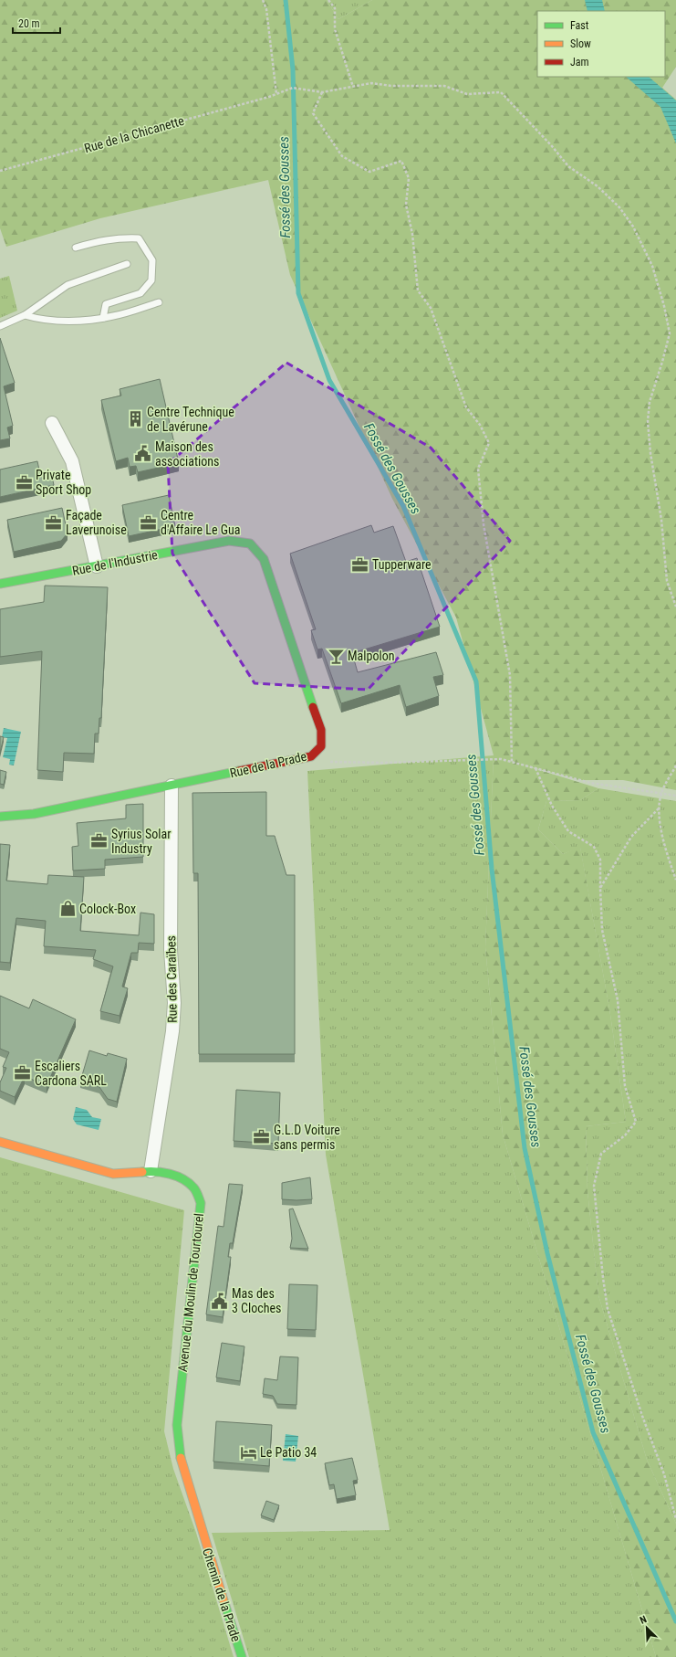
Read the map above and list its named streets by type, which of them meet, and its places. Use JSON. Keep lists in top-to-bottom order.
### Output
{
  "streets": {
    "street": [
      "Rue de l'Industrie",
      "Rue de la Prade",
      "Rue des Caraïbes",
      "Avenue du Moulin de Tourtourel",
      "Chemin de la Prade"
    ],
    "path": ["Rue de la Chicanette"]
  },
  "crossings": [
    ["Rue de l'Industrie", "Rue de la Prade"],
    ["Rue de la Prade", "Rue des Caraïbes"],
    ["Rue des Caraïbes", "Avenue du Moulin de Tourtourel"],
    ["Avenue du Moulin de Tourtourel", "Chemin de la Prade"]
  ],
  "water": ["Fossé des Gousses"],
  "places": {
    "building": ["Centre Technique de Lavérune"],
    "public building": ["Maison des associations", "Mas des 3 Cloches"],
    "office": [
      "Private Sport Shop",
      "Façade Laverunoise",
      "Centre d'Affaire Le Gua",
      "Tupperware",
      "Syrius Solar Industry",
      "Escaliers Cardona SARL",
      "G.L.D Voiture sans permis"
    ],
    "bar": ["Malpolon"],
    "shop": ["Colock-Box"],
    "hotel": ["Le Patio 34"]
  },
  "legend": ["Fast", "Slow", "Jam"],
  "scale_bar": "20 m",
  "north": "top left"
}
